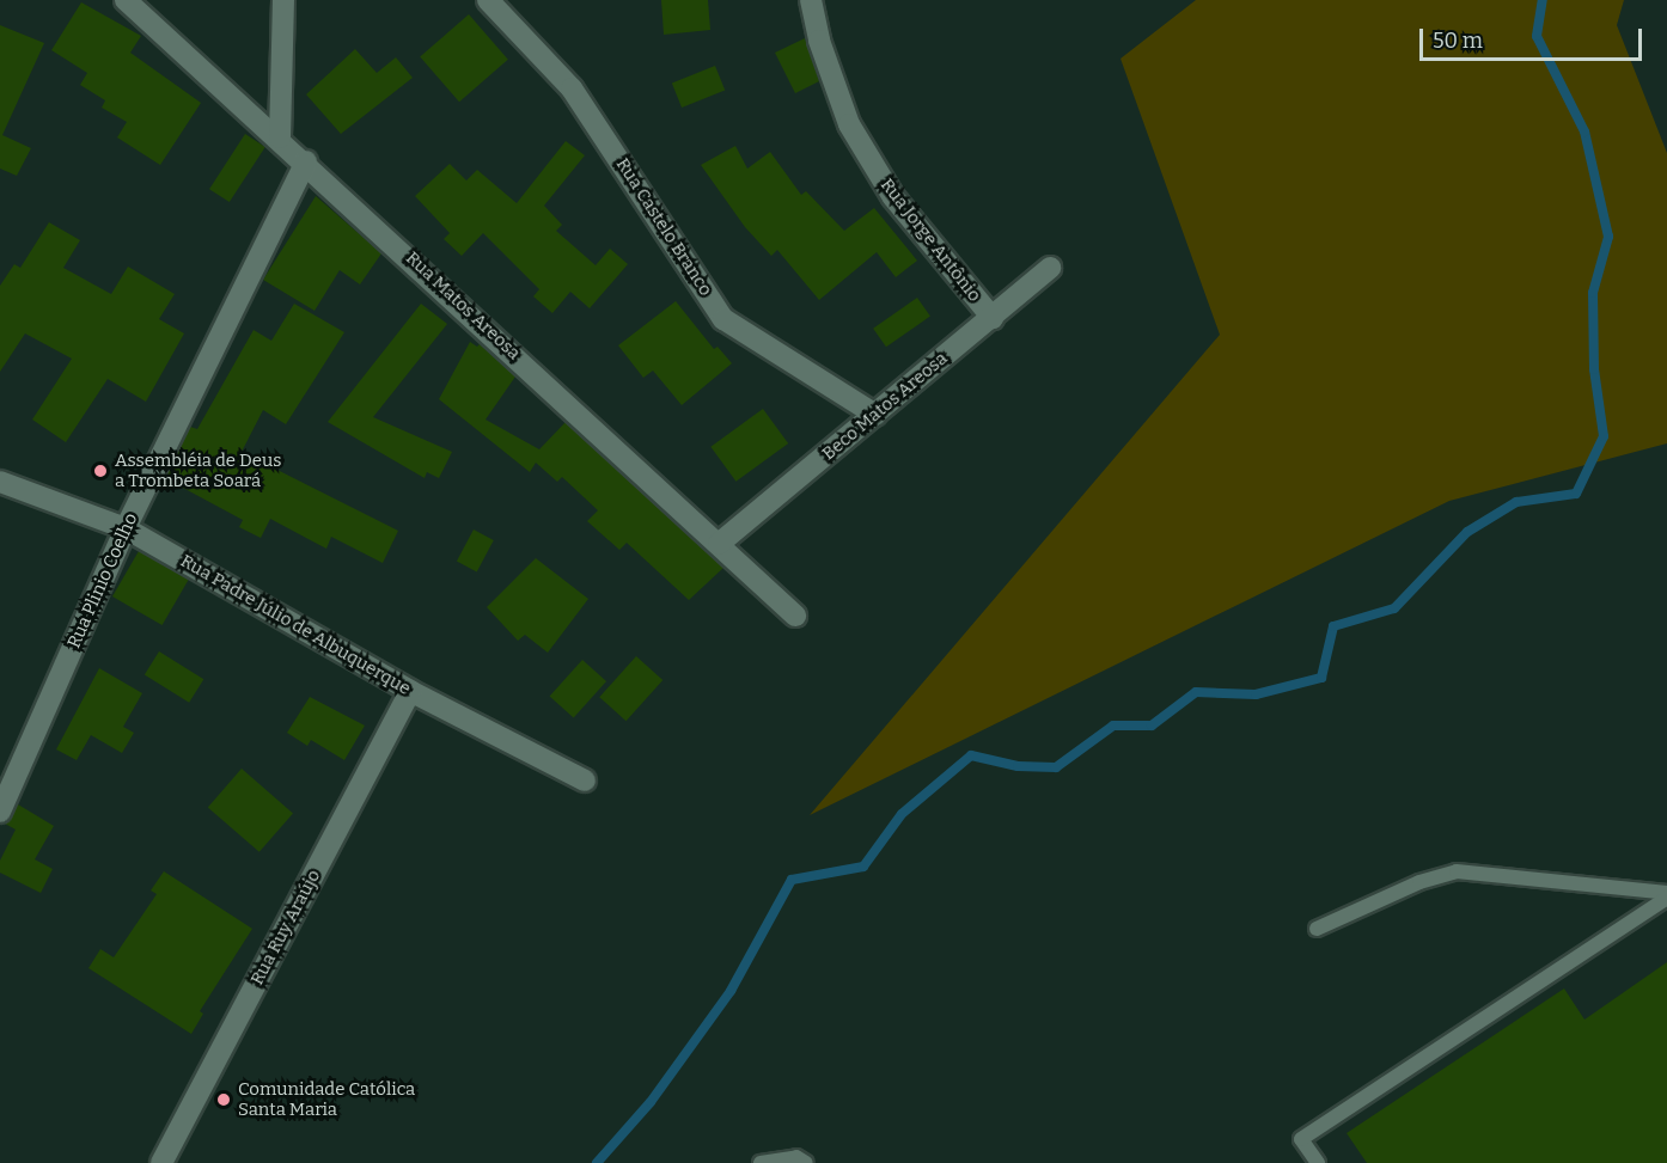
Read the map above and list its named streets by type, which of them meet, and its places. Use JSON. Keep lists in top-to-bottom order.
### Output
{
  "streets": {
    "street": [
      "Rua Castelo Branco",
      "Rua Jorge Antônio",
      "Rua Matos Areosa",
      "Beco Matos Areosa",
      "Rua Plinio Coelho",
      "Rua Padre Júlio de Albuquerque",
      "Rua Ruy Araújo"
    ]
  },
  "crossings": [
    ["Rua Castelo Branco", "Beco Matos Areosa"],
    ["Rua Jorge Antônio", "Beco Matos Areosa"],
    ["Rua Matos Areosa", "Beco Matos Areosa"],
    ["Rua Matos Areosa", "Rua Plinio Coelho"],
    ["Rua Plinio Coelho", "Rua Padre Júlio de Albuquerque"],
    ["Rua Padre Júlio de Albuquerque", "Rua Ruy Araújo"]
  ],
  "places": ["Assembléia de Deus a Trombeta Soará", "Comunidade Católica Santa Maria"],
  "scale_bar": "50 m"
}
